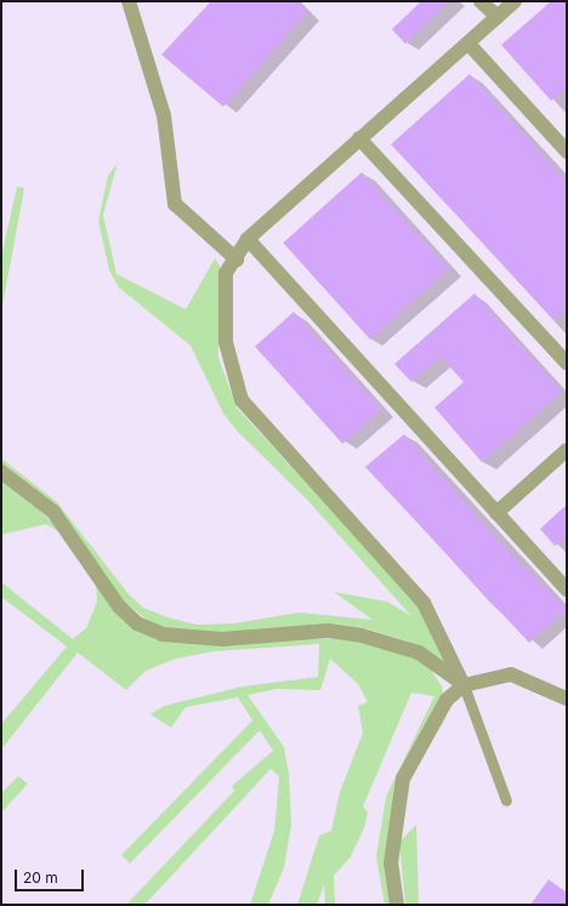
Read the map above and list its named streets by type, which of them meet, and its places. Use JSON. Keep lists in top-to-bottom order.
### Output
{
  "scale_bar": "20 m"
}
